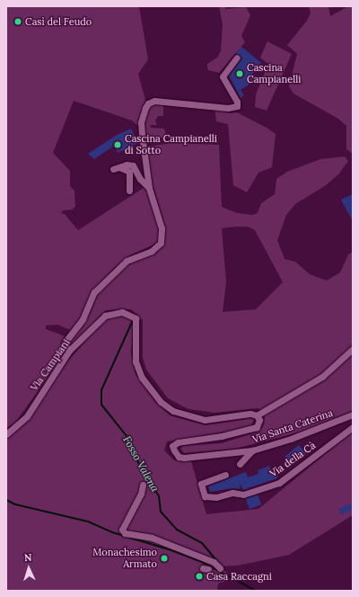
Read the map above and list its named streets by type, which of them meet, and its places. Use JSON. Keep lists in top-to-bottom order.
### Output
{
  "streets": {
    "street": ["Via Campiani", "Via Santa Caterina", "Via della Cà"]
  },
  "crossings": [
    ["Via Campiani", "Via Santa Caterina"]
  ],
  "water": ["Fosso Valena"],
  "places": [
    "Casì del Feudo",
    "Cascina Campianelli",
    "Cascina Campianelli di Sotto",
    "Monachesimo Armato",
    "Casa Raccagni"
  ],
  "north": "top"
}
